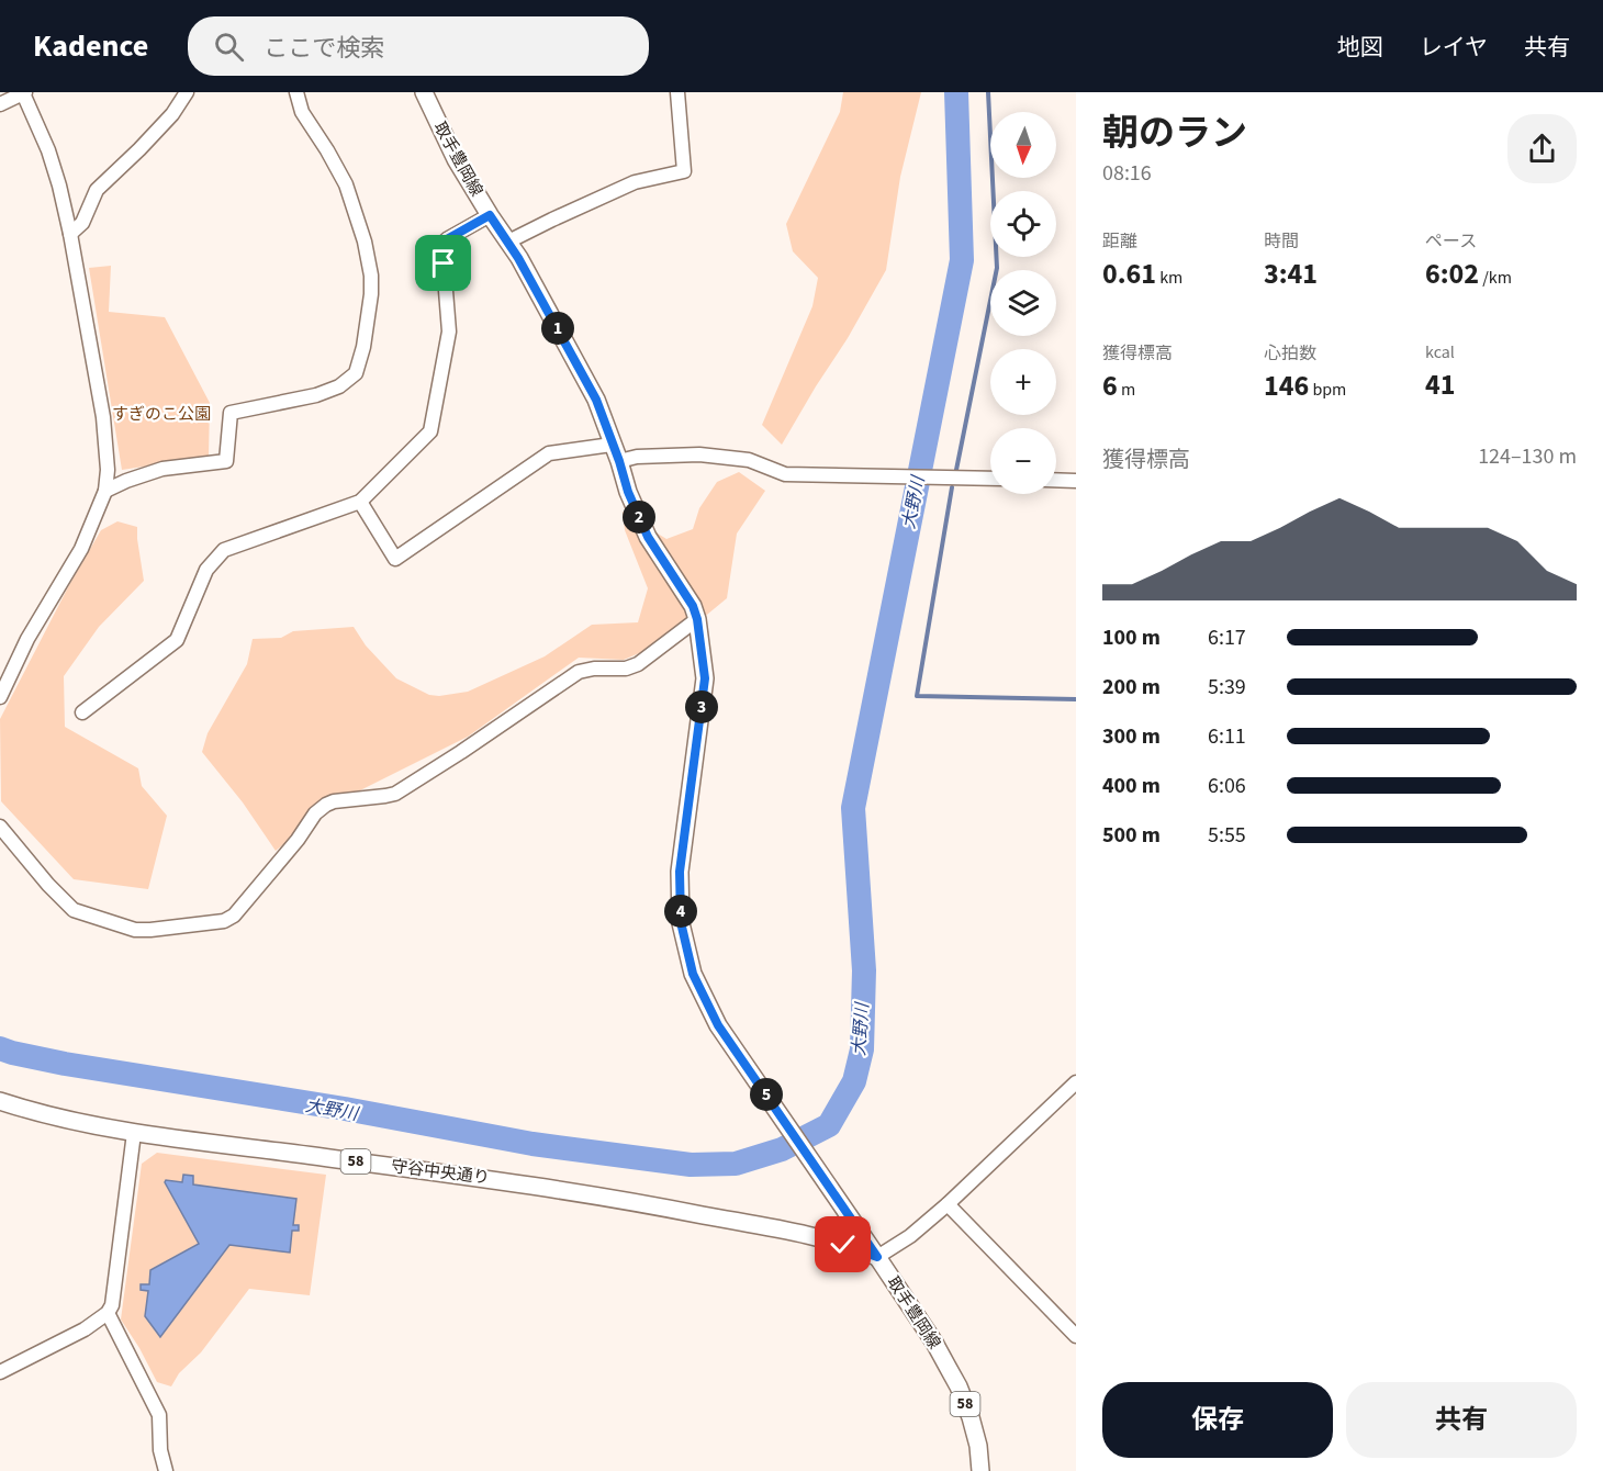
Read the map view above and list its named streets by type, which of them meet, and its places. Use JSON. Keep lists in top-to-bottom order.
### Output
{
  "streets": {
    "main road": ["取手豊岡線", "58", "守谷中央通り"]
  },
  "crossings": [
    ["取手豊岡線", "守谷中央通り"]
  ],
  "water": ["大野川"],
  "parks": ["すぎのこ公園"],
  "north": "bottom",
  "page": {
    "header": "Kadence",
    "search": "ここで検索",
    "nav": ["地図", "レイヤ", "共有"],
    "heading": ["朝のラン", "08:16"],
    "map_buttons": ["+", "−"],
    "stats": [
      ["距離", "0.61 km"],
      ["時間", "3:41"],
      ["ペース", "6:02 /km"],
      ["獲得標高", "6 m"],
      ["心拍数", "146 bpm"],
      ["kcal", "41"]
    ],
    "pins": [
      "1",
      "2",
      "3",
      "4",
      "5"
    ],
    "chart": ["獲得標高", "124–130 m"],
    "list": [
      {
        "name": "100 m",
        "note": "6:17"
      },
      {
        "name": "200 m",
        "note": "5:39"
      },
      {
        "name": "300 m",
        "note": "6:11"
      },
      {
        "name": "400 m",
        "note": "6:06"
      },
      {
        "name": "500 m",
        "note": "5:55"
      }
    ],
    "buttons": ["保存", "共有"]
  }
}
